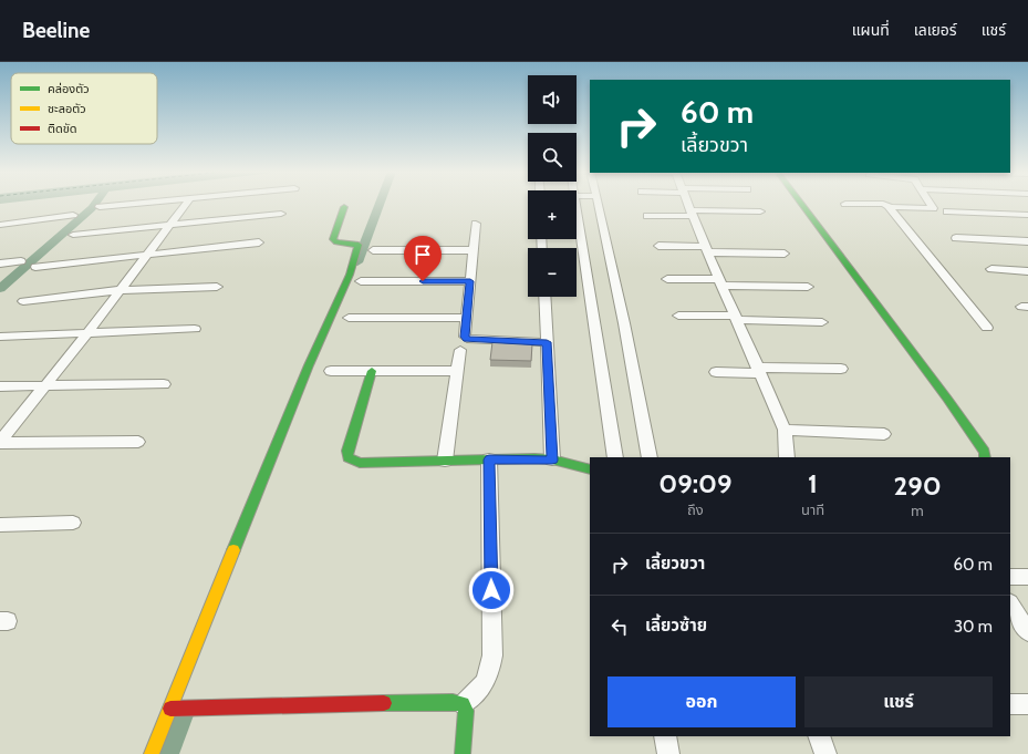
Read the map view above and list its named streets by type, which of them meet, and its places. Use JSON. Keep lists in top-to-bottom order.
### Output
{
  "legend": ["คล่องตัว", "ชะลอตัว", "ติดขัด"],
  "page": {
    "header": "Beeline",
    "nav": ["แผนที่", "เลเยอร์", "แชร์"],
    "map_buttons": ["+", "−"],
    "turn": ["60 m", "เลี้ยวขวา"],
    "eta": [
      "09:09",
      "ถึง",
      "1",
      "นาที",
      "290",
      "m"
    ],
    "list": [
      {
        "name": "เลี้ยวขวา",
        "value": "60 m"
      },
      {
        "name": "เลี้ยวซ้าย",
        "value": "30 m"
      }
    ],
    "buttons": ["ออก", "แชร์"]
  }
}
